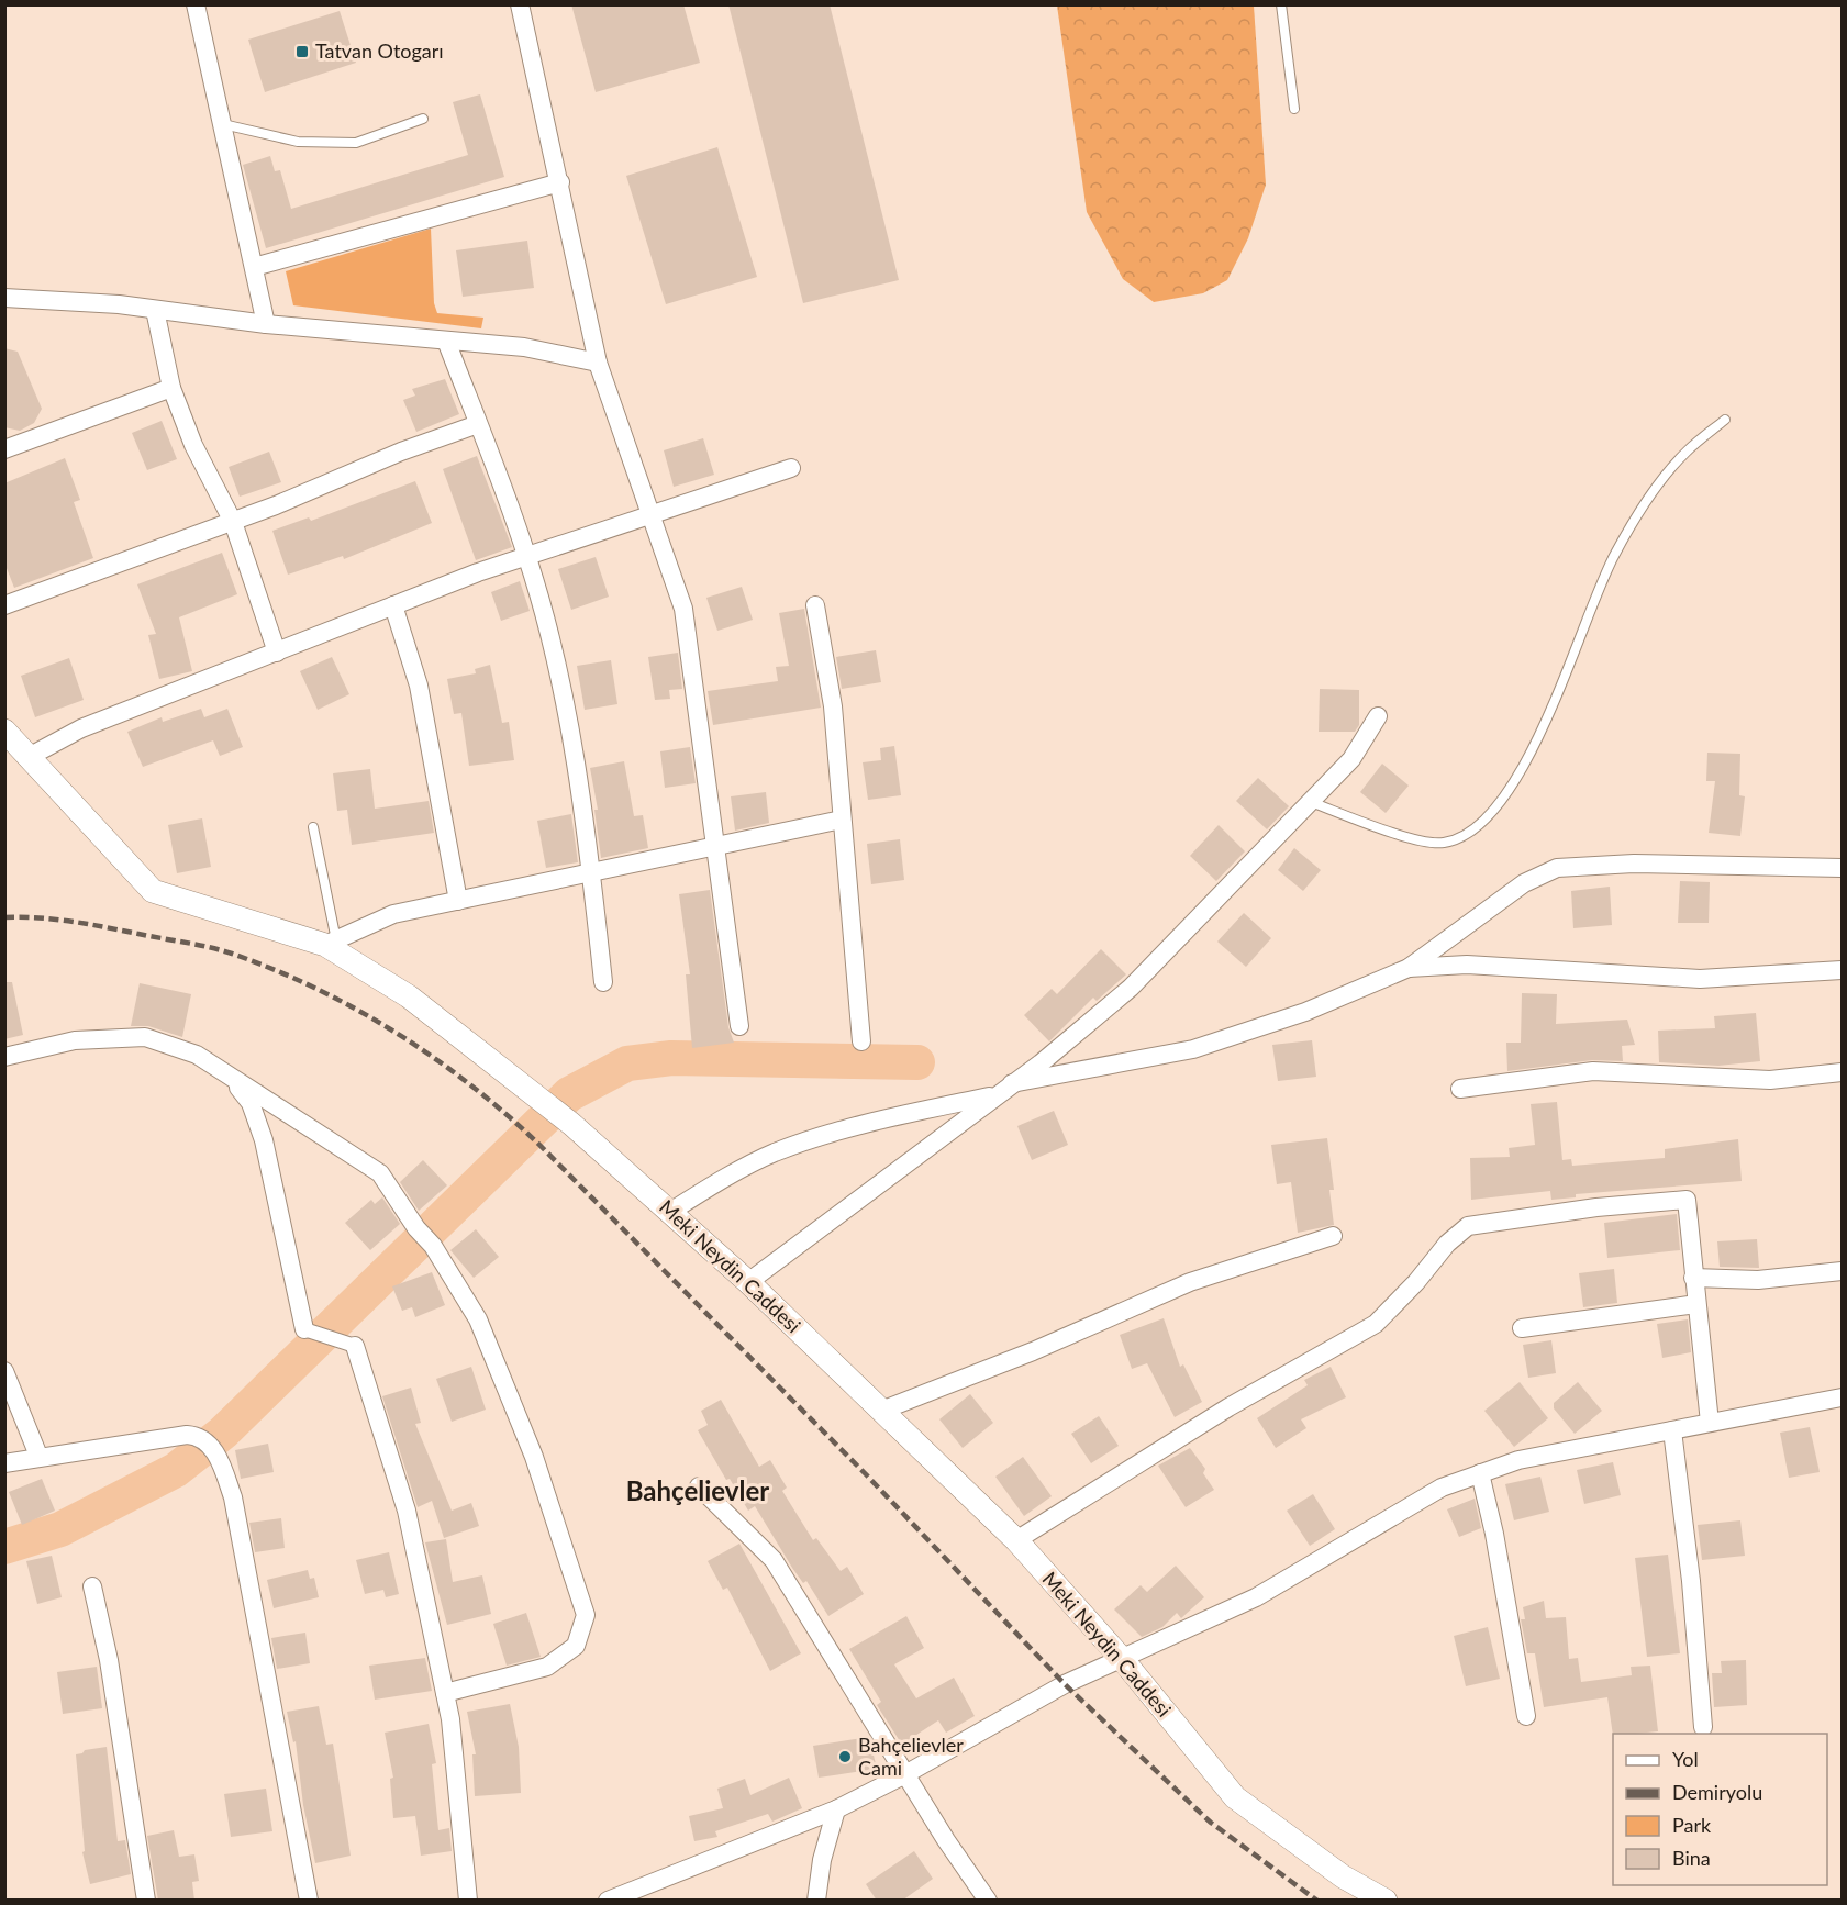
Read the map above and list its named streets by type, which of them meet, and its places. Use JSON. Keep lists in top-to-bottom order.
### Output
{
  "streets": {
    "street": ["Meki Neydin Caddesi"]
  },
  "districts": ["Bahçelievler"],
  "places": {
    "transit": ["Tatvan Otogarı"],
    "other": ["Bahçelievler Cami"]
  },
  "legend": [
    "Yol",
    "Demiryolu",
    "Park",
    "Bina"
  ]
}
